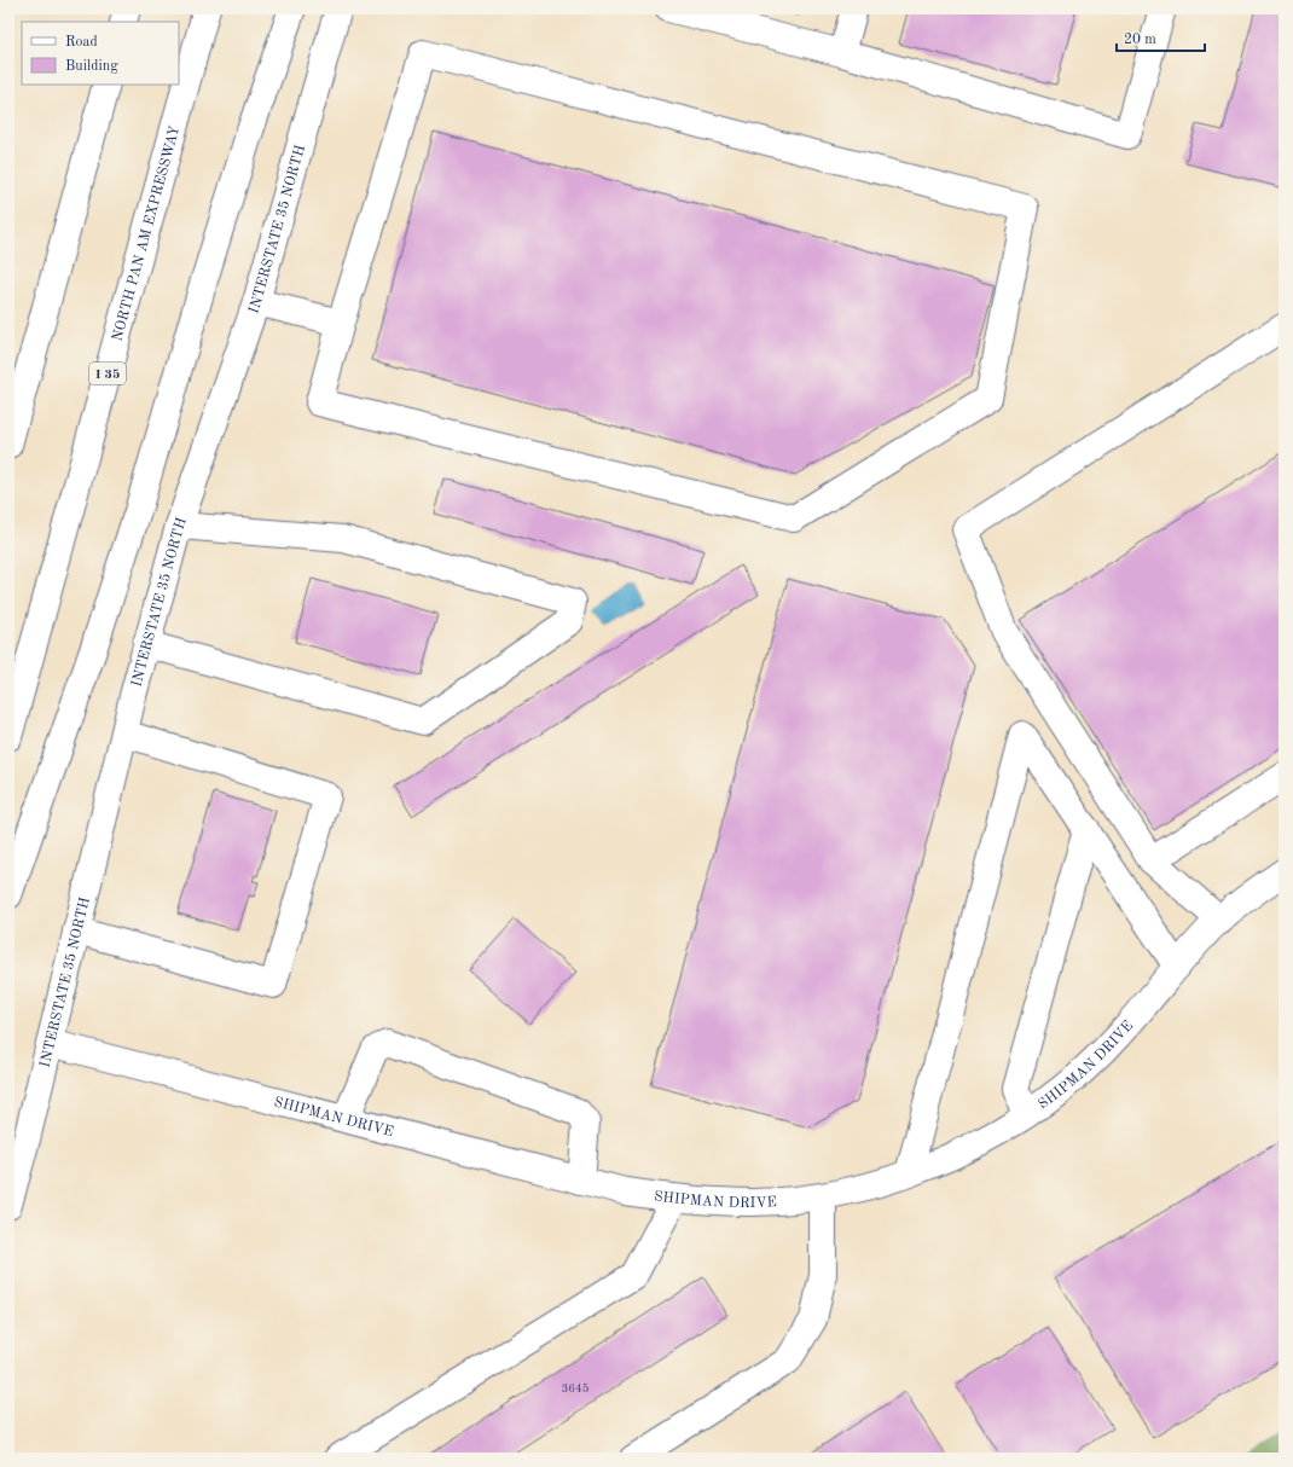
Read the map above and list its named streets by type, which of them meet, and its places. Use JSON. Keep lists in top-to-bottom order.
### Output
{
  "streets": {
    "main road": [
      "INTERSTATE 35 NORTH",
      "NORTH PAN AM EXPRESSWAY",
      "I 35",
      "SHIPMAN DRIVE"
    ]
  },
  "crossings": [
    ["INTERSTATE 35 NORTH", "SHIPMAN DRIVE"]
  ],
  "house_numbers": ["3645"],
  "legend": ["Road", "Building"],
  "scale_bar": "20 m"
}
